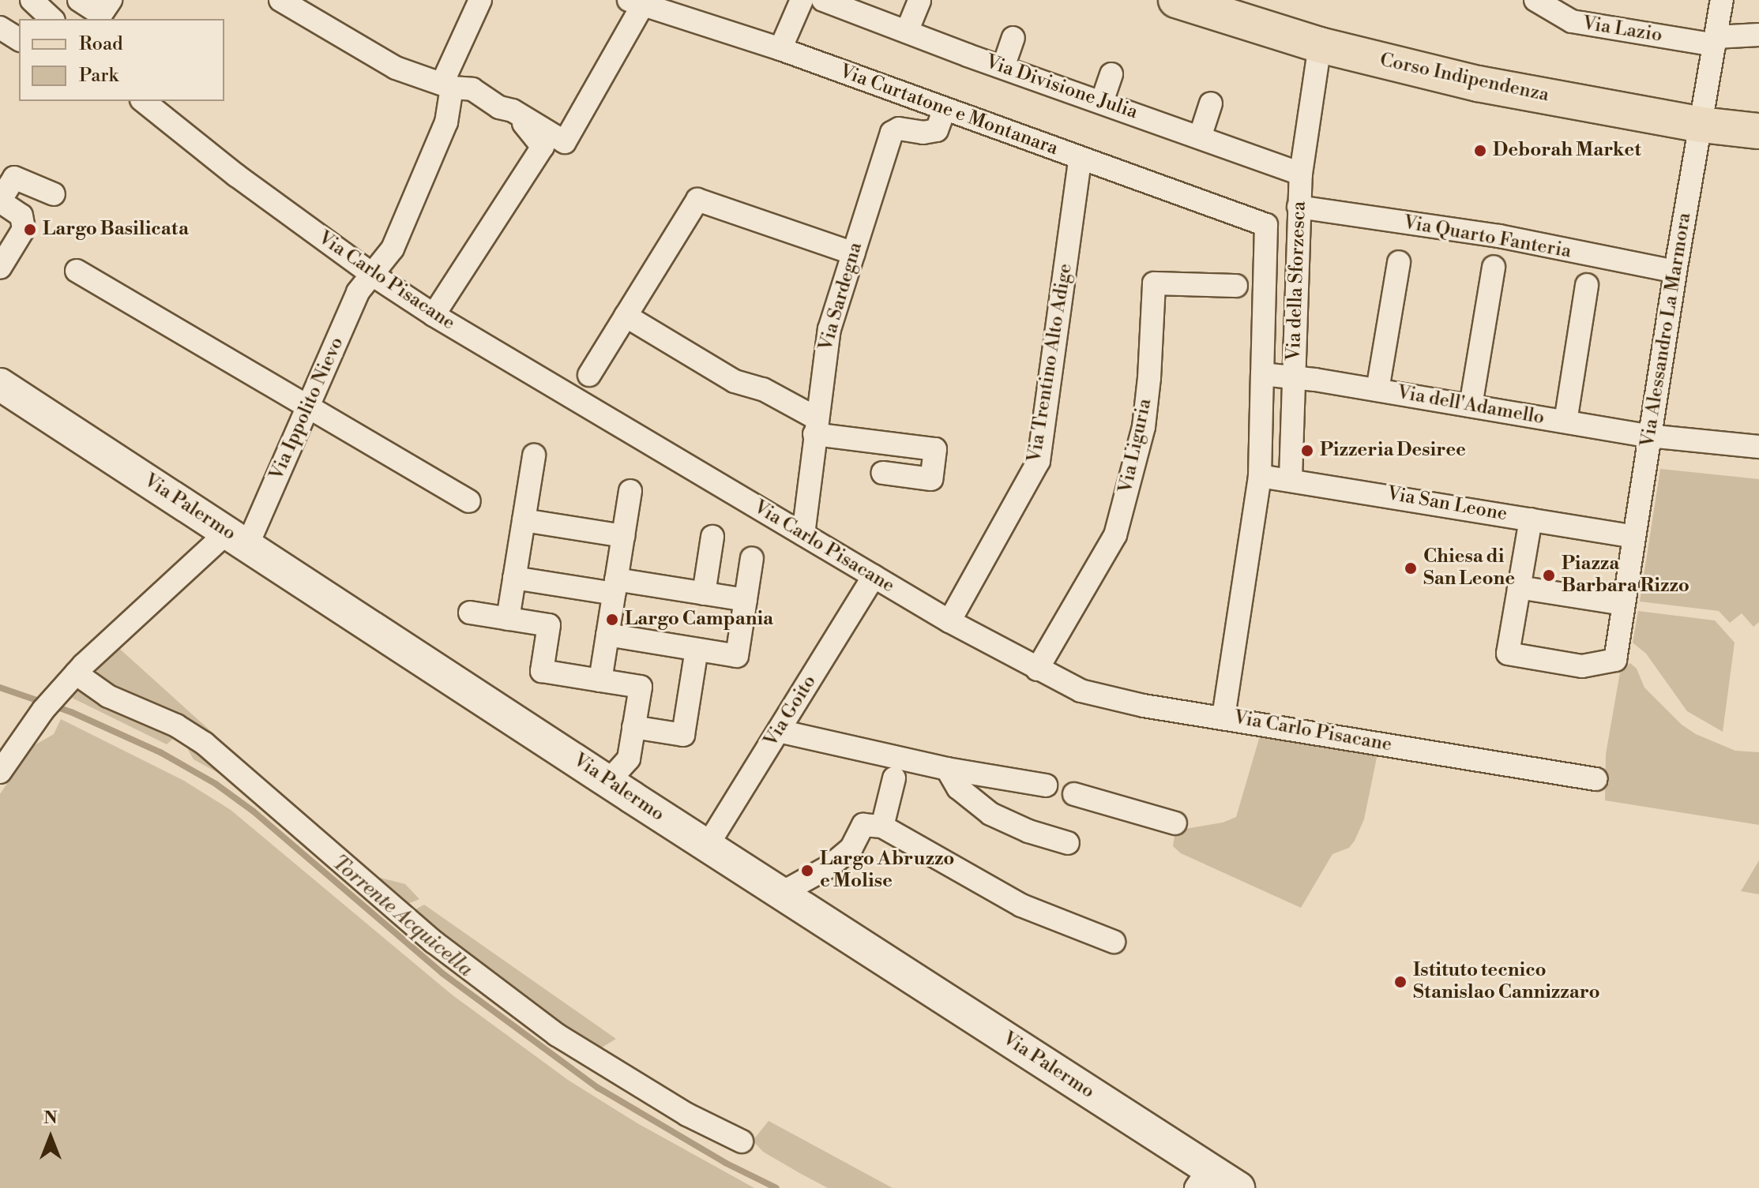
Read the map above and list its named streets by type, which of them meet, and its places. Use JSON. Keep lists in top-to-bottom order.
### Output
{
  "streets": {
    "main road": ["Corso Indipendenza", "Via Palermo"],
    "street": [
      "Via Lazio",
      "Via Divisione Julia",
      "Via Curtatone e Montanara",
      "Via Quarto Fanteria",
      "Via Carlo Pisacane",
      "Via della Sforzesca",
      "Via Sardegna",
      "Via Alessandro La Marmora",
      "Via Trentino Alto Adige",
      "Via dell'Adamello",
      "Via Ippolito Nievo",
      "Via Liguria",
      "Via San Leone",
      "Via Goito"
    ]
  },
  "crossings": [
    ["Via Lazio", "Via Alessandro La Marmora"],
    ["Corso Indipendenza", "Via della Sforzesca"],
    ["Corso Indipendenza", "Via Alessandro La Marmora"],
    ["Via Divisione Julia", "Via della Sforzesca"],
    ["Via Curtatone e Montanara", "Via della Sforzesca"],
    ["Via Curtatone e Montanara", "Via Sardegna"],
    ["Via Curtatone e Montanara", "Via Trentino Alto Adige"],
    ["Via Quarto Fanteria", "Via della Sforzesca"],
    ["Via Quarto Fanteria", "Via Alessandro La Marmora"],
    ["Via Carlo Pisacane", "Via Sardegna"],
    ["Via Carlo Pisacane", "Via Trentino Alto Adige"],
    ["Via Carlo Pisacane", "Via Ippolito Nievo"],
    ["Via Carlo Pisacane", "Via Liguria"],
    ["Via Carlo Pisacane", "Via Goito"],
    ["Via della Sforzesca", "Via dell'Adamello"],
    ["Via Alessandro La Marmora", "Via dell'Adamello"],
    ["Via Alessandro La Marmora", "Via San Leone"],
    ["Via Ippolito Nievo", "Via Palermo"],
    ["Via Palermo", "Via Goito"]
  ],
  "water": ["Torrente Acquicella"],
  "places": [
    "Deborah Market",
    "Largo Basilicata",
    "Pizzeria Desiree",
    "Chiesa di San Leone",
    "Piazza Barbara Rizzo",
    "Largo Campania",
    "Largo Abruzzo e Molise",
    "Istituto tecnico Stanislao Cannizzaro"
  ],
  "legend": ["Road", "Park"],
  "north": "top"
}
